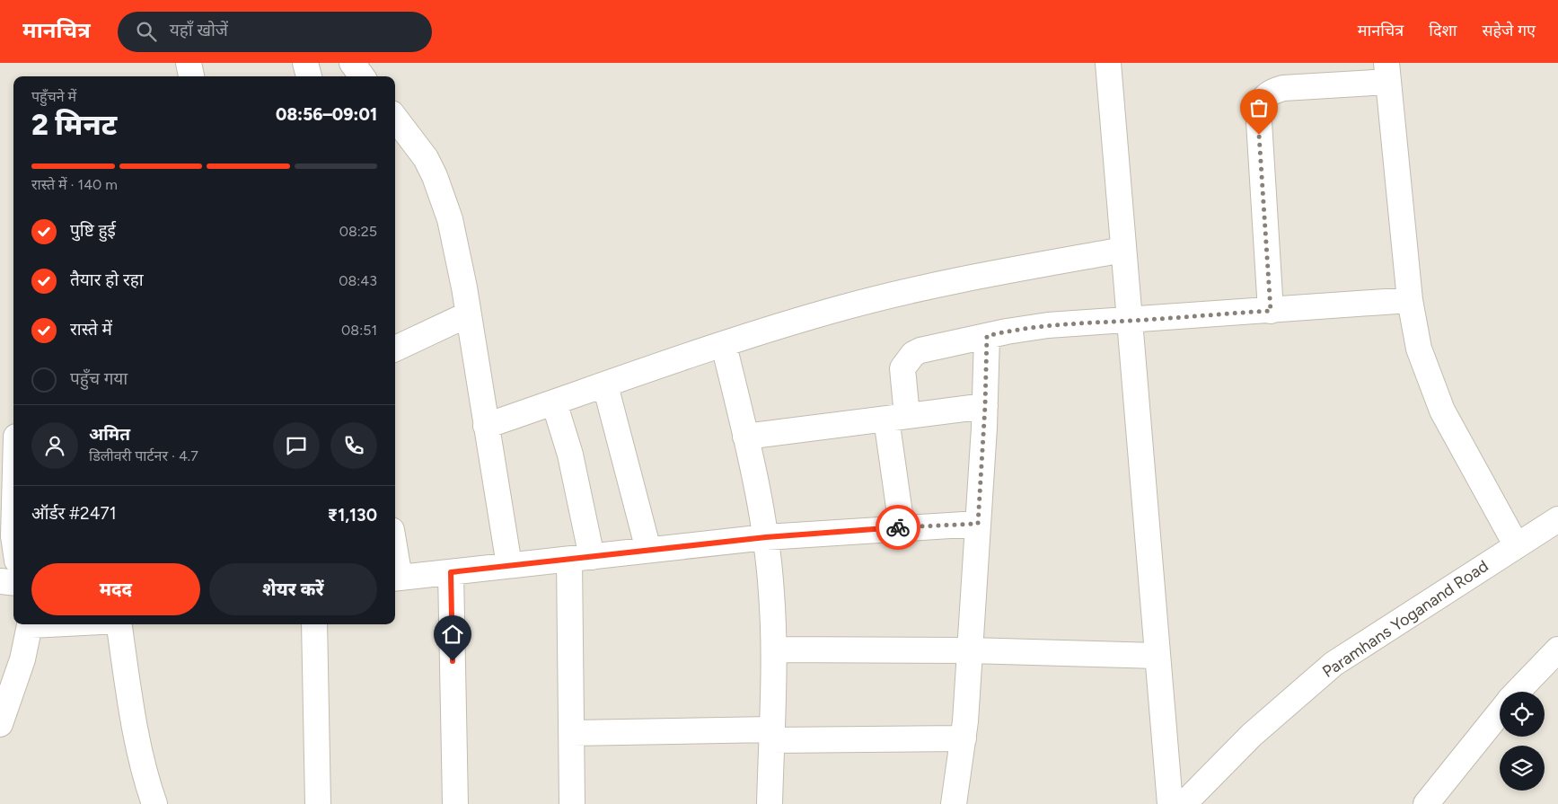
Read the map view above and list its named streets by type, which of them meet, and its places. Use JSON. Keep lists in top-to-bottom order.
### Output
{
  "streets": {
    "street": ["Paramhans Yoganand Road"]
  },
  "page": {
    "header": "मानचित्र",
    "search": "यहाँ खोजें",
    "nav": ["मानचित्र", "दिशा", "सहेजे गए"],
    "heading": ["2 मिनट", "पहुँचने में", "08:56–09:01"],
    "panel": [
      "अमित",
      "डिलीवरी पार्टनर · 4.7",
      "ऑर्डर #2471",
      "₹1,130"
    ],
    "bar": "रास्ते में · 140 m",
    "list": [
      ["पुष्टि हुई", "08:25"],
      ["तैयार हो रहा", "08:43"],
      ["रास्ते में", "08:51"],
      "पहुँच गया"
    ],
    "buttons": ["मदद", "शेयर करें"]
  }
}
